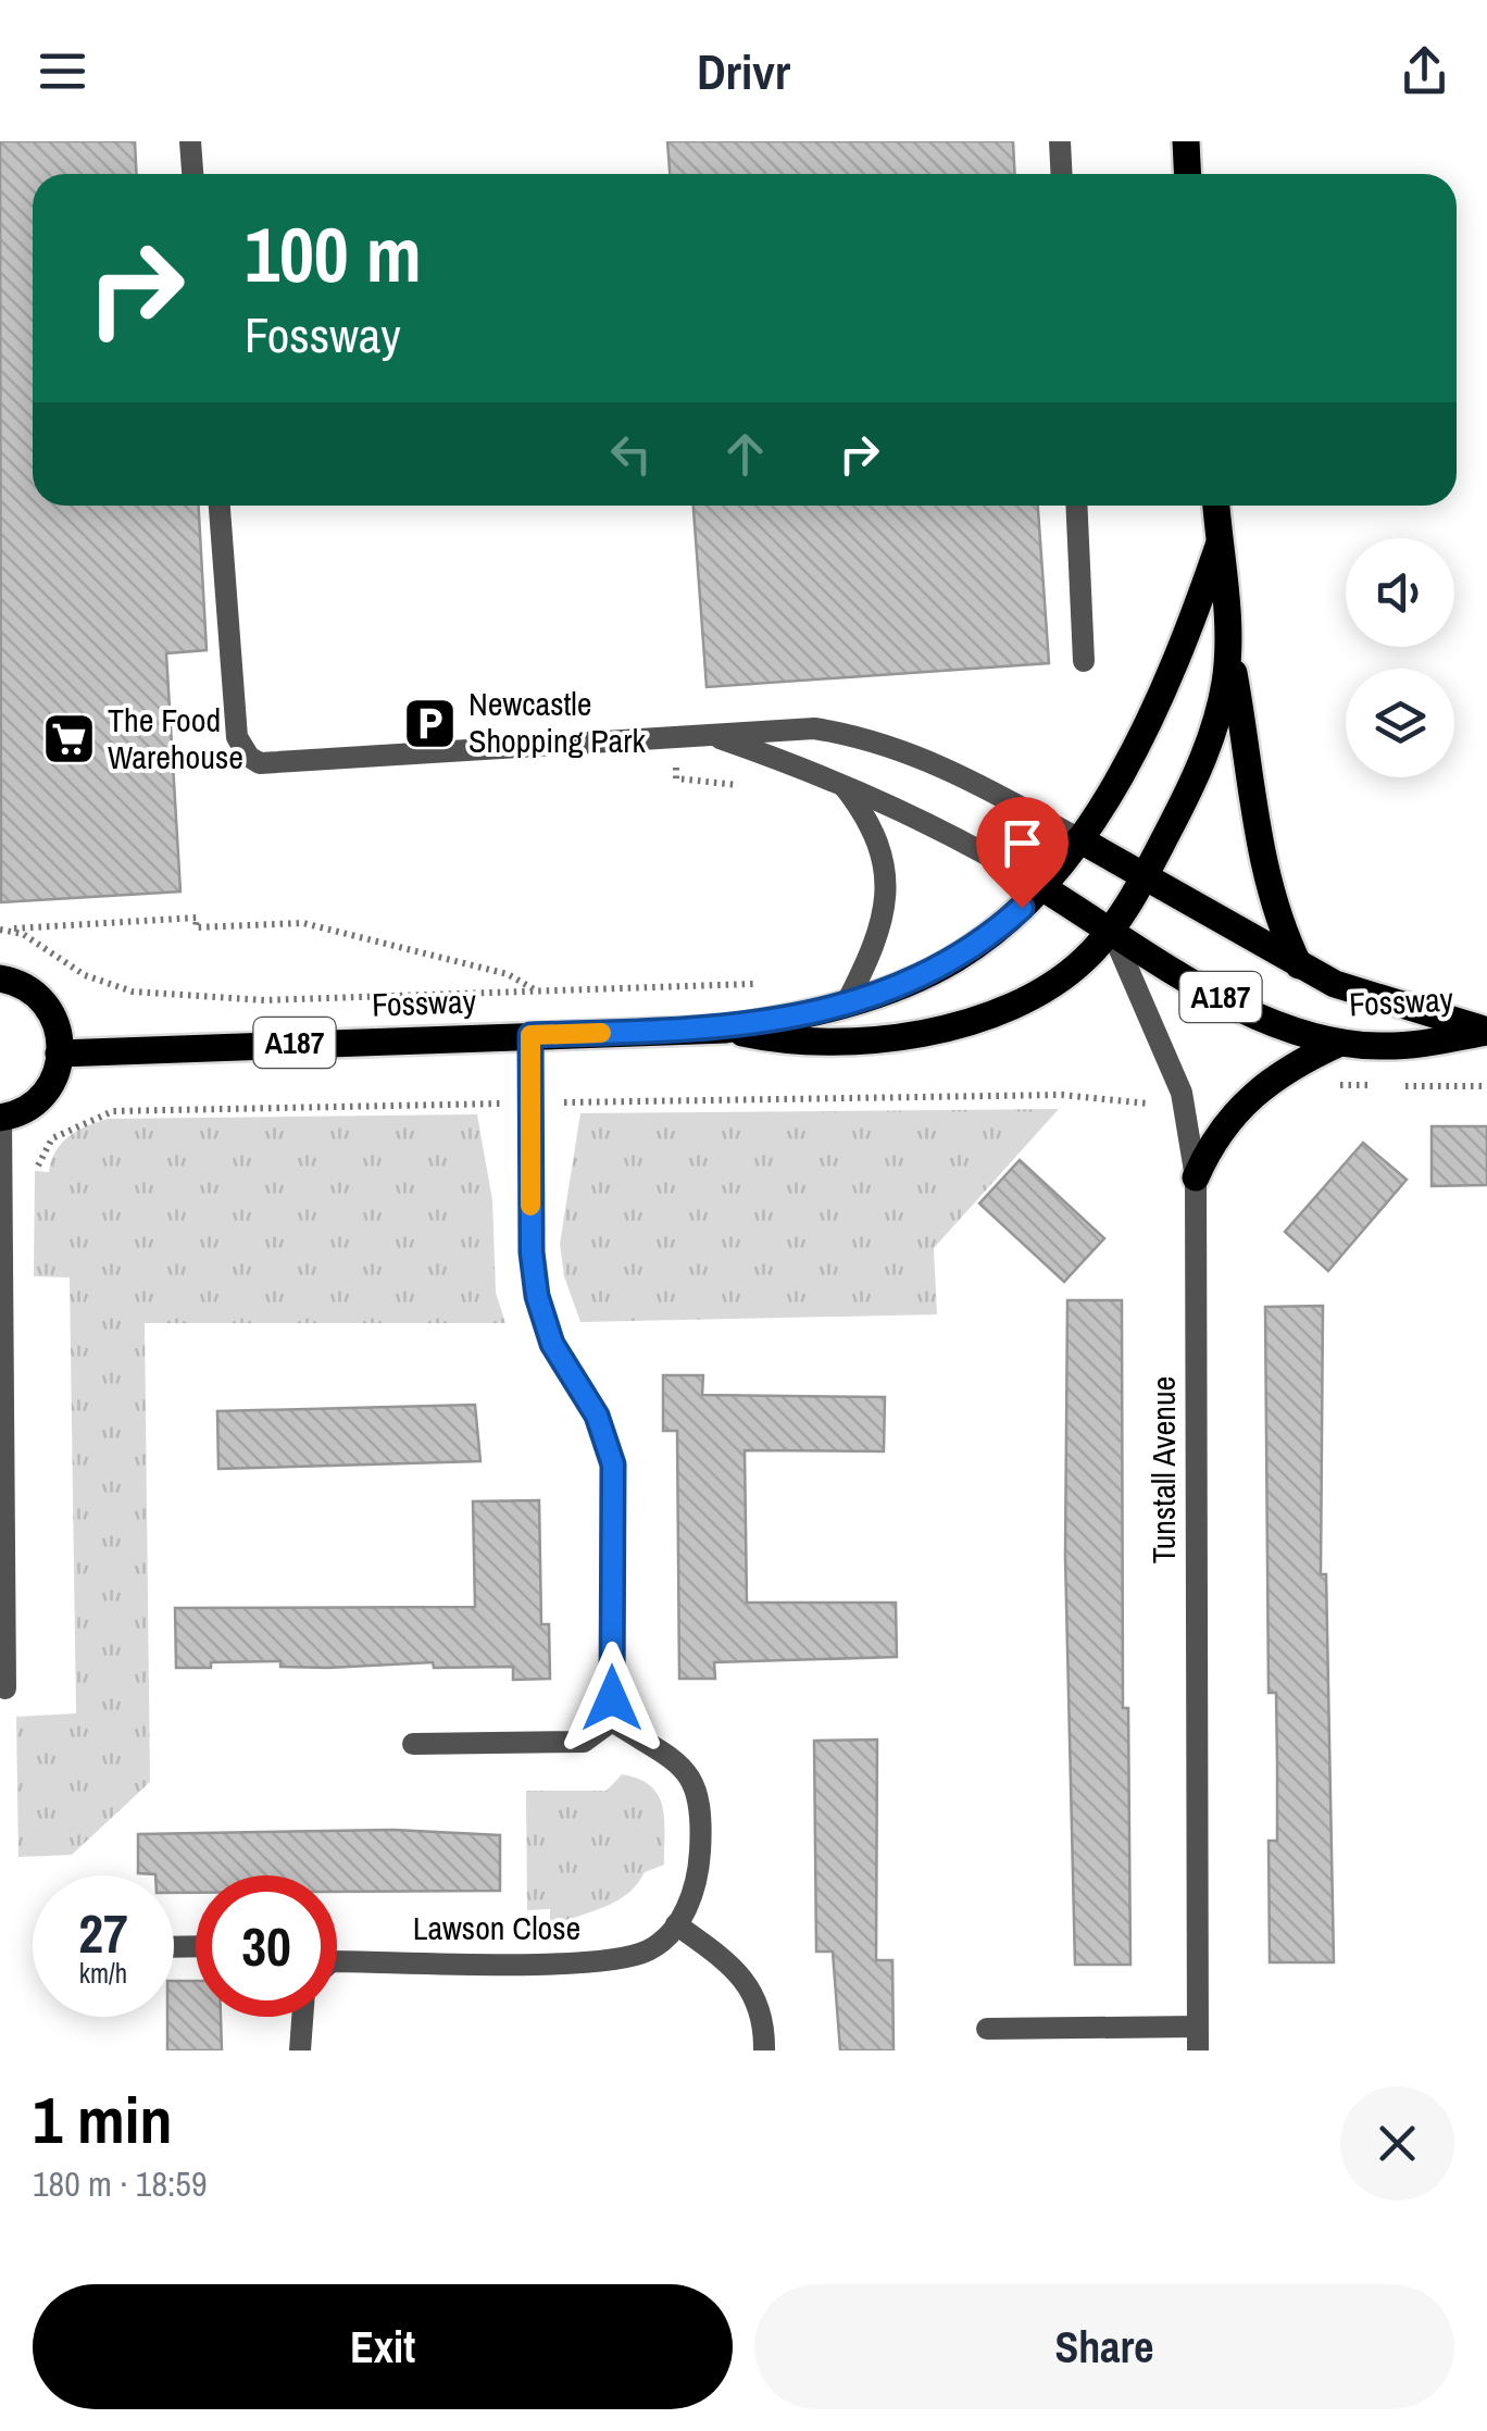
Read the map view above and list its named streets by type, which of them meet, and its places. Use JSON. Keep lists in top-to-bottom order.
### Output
{
  "streets": {
    "main road": ["A187", "Fossway"],
    "street": ["Tunstall Avenue", "Lawson Close"]
  },
  "crossings": [
    ["A187", "Fossway"],
    ["A187", "Tunstall Avenue"],
    ["Fossway", "Tunstall Avenue"]
  ],
  "places": {
    "parking": ["Newcastle Shopping Park"],
    "supermarket": ["The Food Warehouse"]
  },
  "page": {
    "header": "Drivr",
    "turn": ["100 m", "Fossway"],
    "speed": "27 km/h",
    "limit": "30",
    "heading": ["1 min", "180 m · 18:59"],
    "buttons": ["Exit", "Share"]
  }
}
